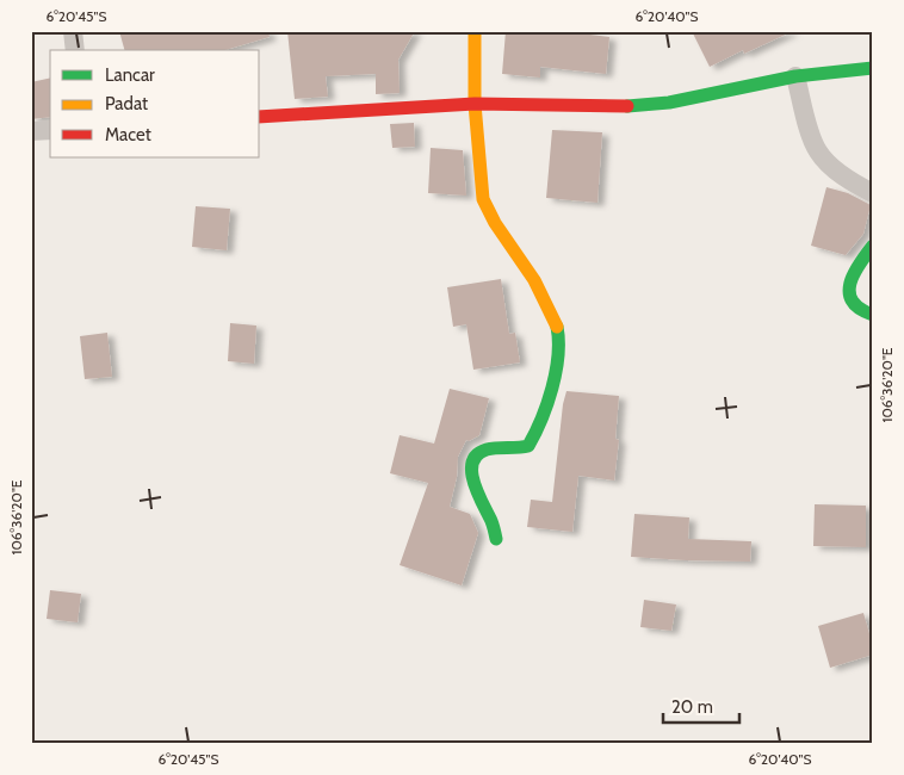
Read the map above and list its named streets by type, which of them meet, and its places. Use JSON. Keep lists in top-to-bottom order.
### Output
{
  "legend": ["Lancar", "Padat", "Macet"],
  "scale_bar": "20 m",
  "coordinates": ["6°20'45\"S", "6°20'40\"S", "106°36'20\"E"]
}
